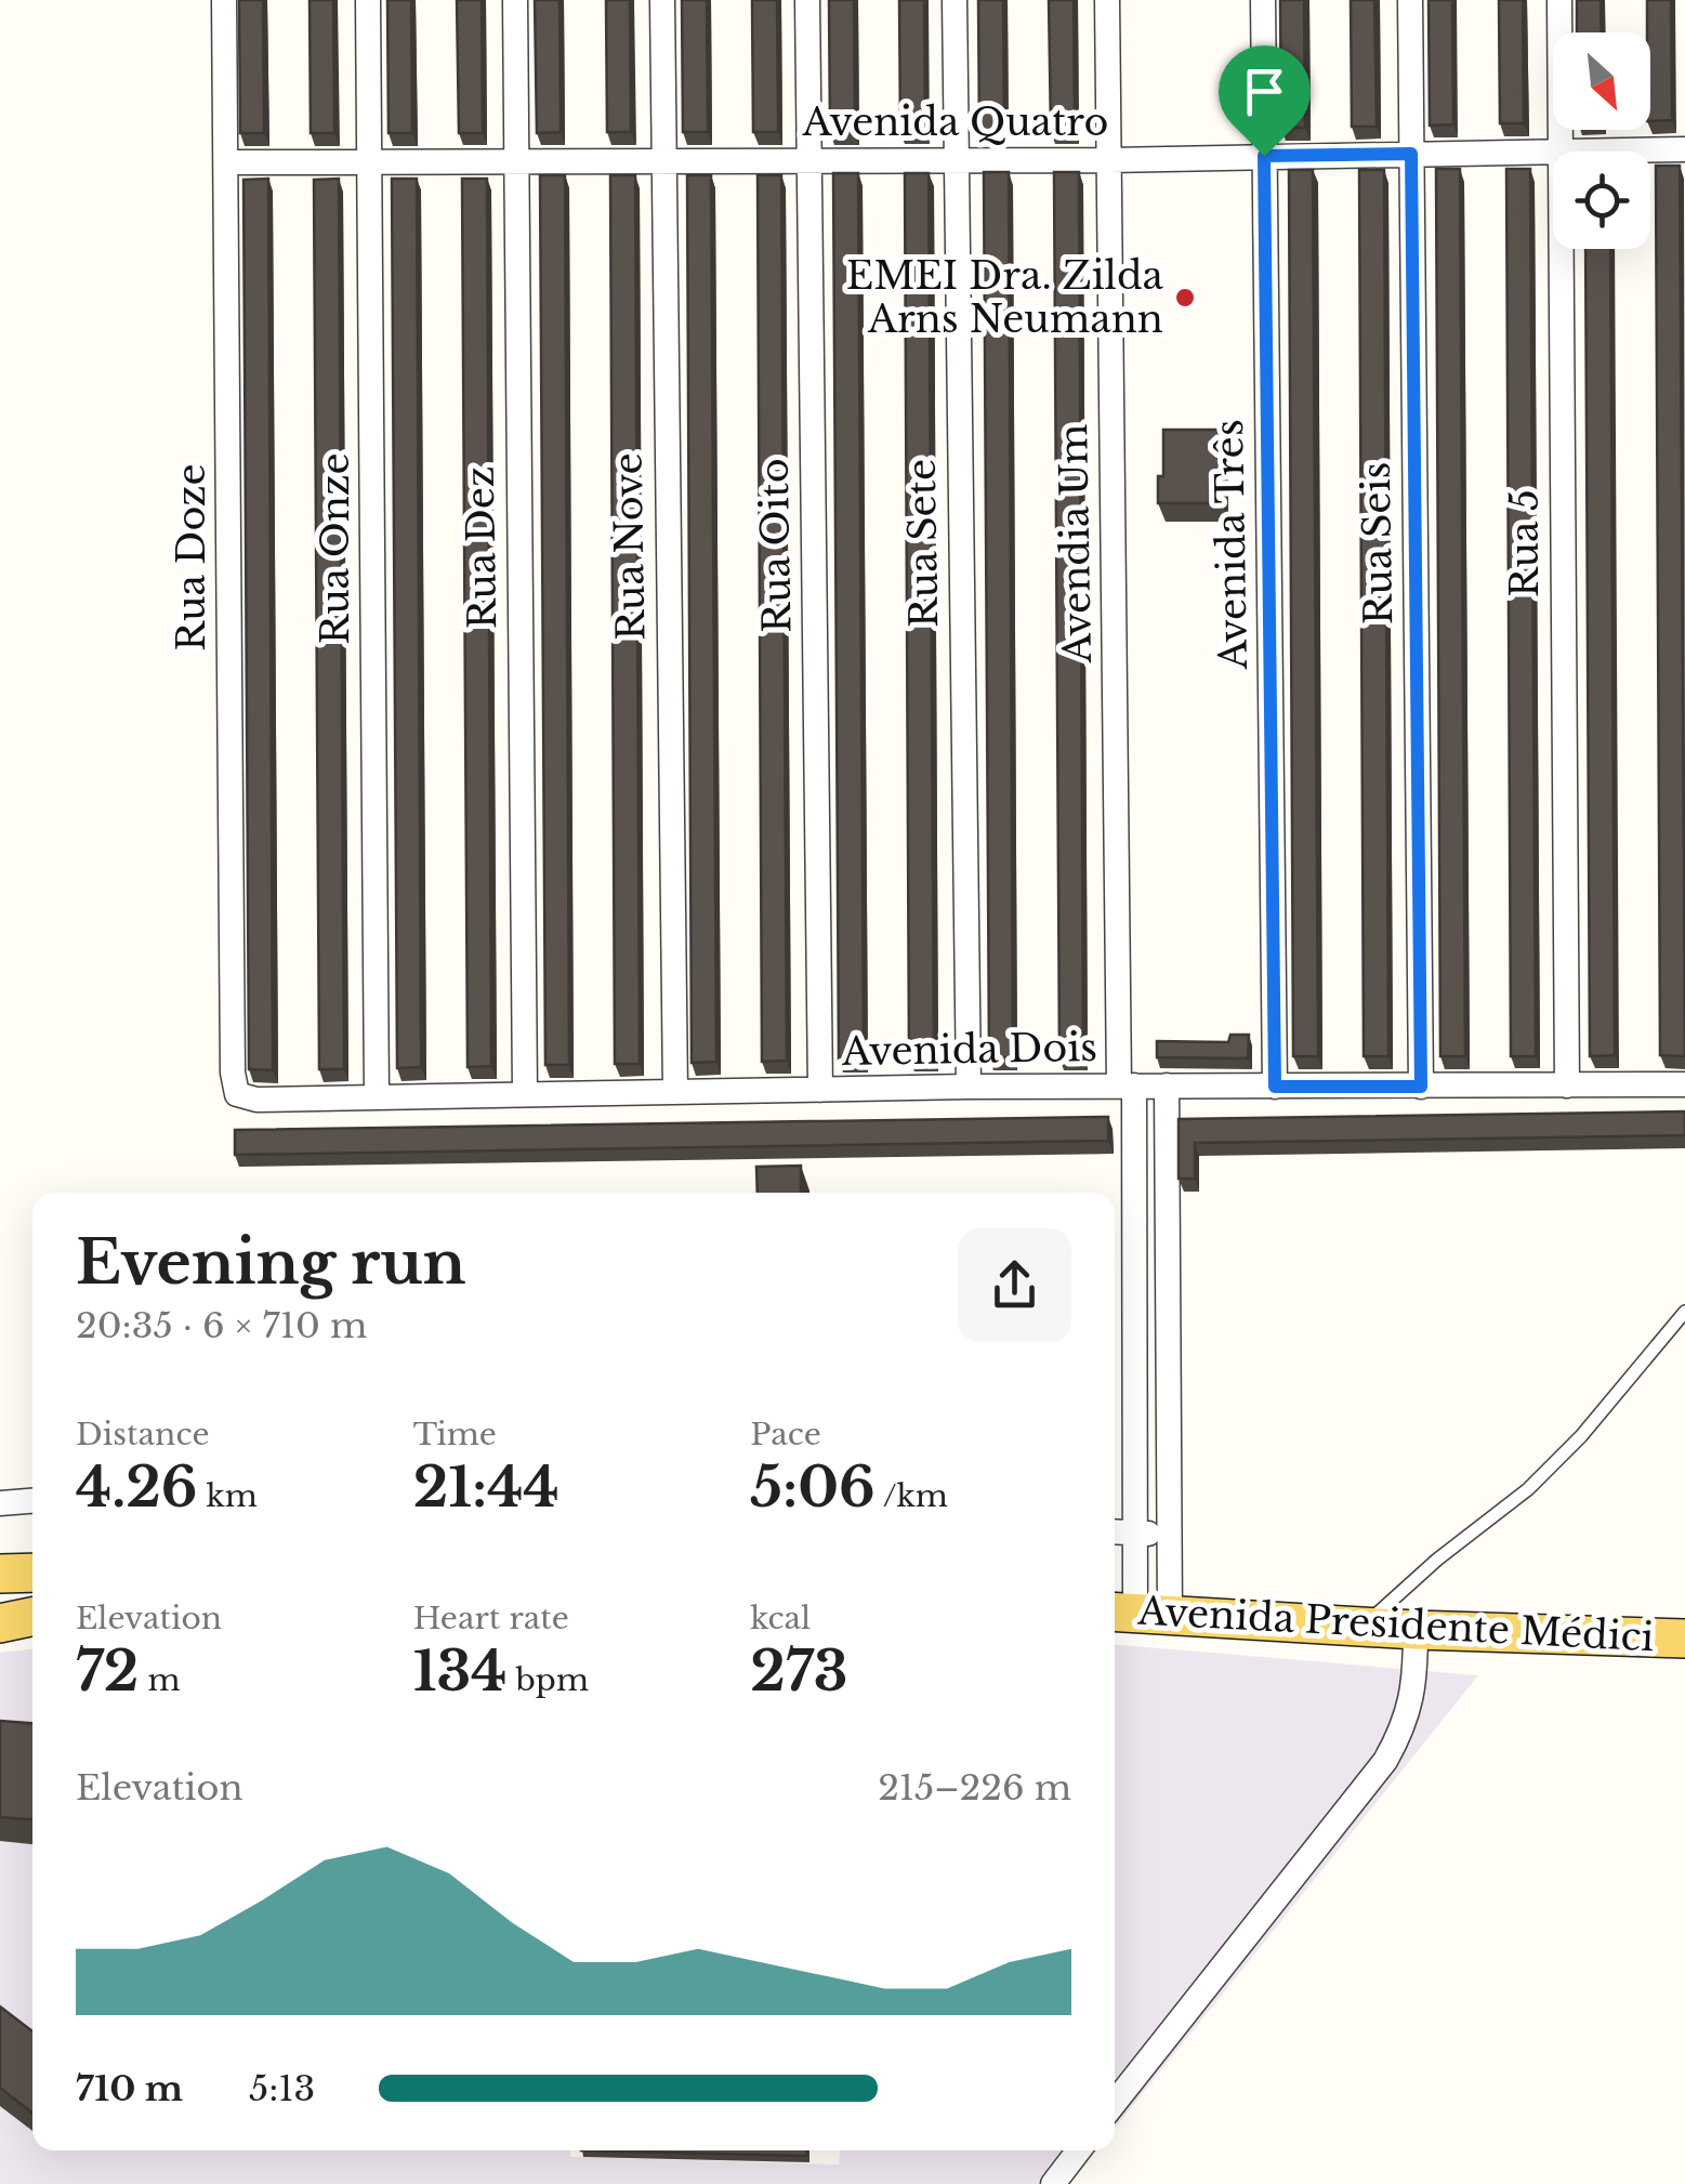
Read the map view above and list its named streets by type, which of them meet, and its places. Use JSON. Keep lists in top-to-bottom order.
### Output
{
  "streets": {
    "main road": ["Avenida Presidente Médici"],
    "street": [
      "Avenida Quatro",
      "Rua Sete",
      "Avendia Um",
      "Rua Seis",
      "Rua 5",
      "Avenida Três",
      "Rua Oito",
      "Rua Nove",
      "Rua Dez",
      "Rua Onze",
      "Rua Doze",
      "Avenida Dois"
    ]
  },
  "crossings": [
    ["Avenida Quatro", "Rua Sete"],
    ["Avenida Quatro", "Avendia Um"],
    ["Avenida Quatro", "Rua Seis"],
    ["Avenida Quatro", "Rua 5"],
    ["Avenida Quatro", "Avenida Três"],
    ["Avenida Quatro", "Rua Oito"],
    ["Avenida Quatro", "Rua Nove"],
    ["Avenida Quatro", "Rua Dez"],
    ["Avenida Quatro", "Rua Onze"],
    ["Avenida Quatro", "Rua Doze"],
    ["Rua Sete", "Avenida Dois"],
    ["Avendia Um", "Avenida Dois"],
    ["Avendia Um", "Avenida Presidente Médici"],
    ["Rua Seis", "Avenida Dois"],
    ["Rua 5", "Avenida Dois"],
    ["Avenida Três", "Avenida Dois"],
    ["Rua Oito", "Avenida Dois"],
    ["Rua Nove", "Avenida Dois"],
    ["Rua Dez", "Avenida Dois"],
    ["Rua Onze", "Avenida Dois"],
    ["Rua Doze", "Avenida Dois"]
  ],
  "places": ["EMEI Dra. Zilda Arns Neumann"],
  "north": "bottom right",
  "page": {
    "heading": ["Evening run", "20:35 · 6 × 710 m"],
    "stats": [
      ["Distance", "4.26 km"],
      ["Time", "21:44"],
      ["Pace", "5:06 /km"],
      ["Elevation", "72 m"],
      ["Heart rate", "134 bpm"],
      ["kcal", "273"]
    ],
    "chart": ["Elevation", "215–226 m"],
    "list": [
      {
        "name": "710 m",
        "note": "5:13"
      }
    ]
  }
}
